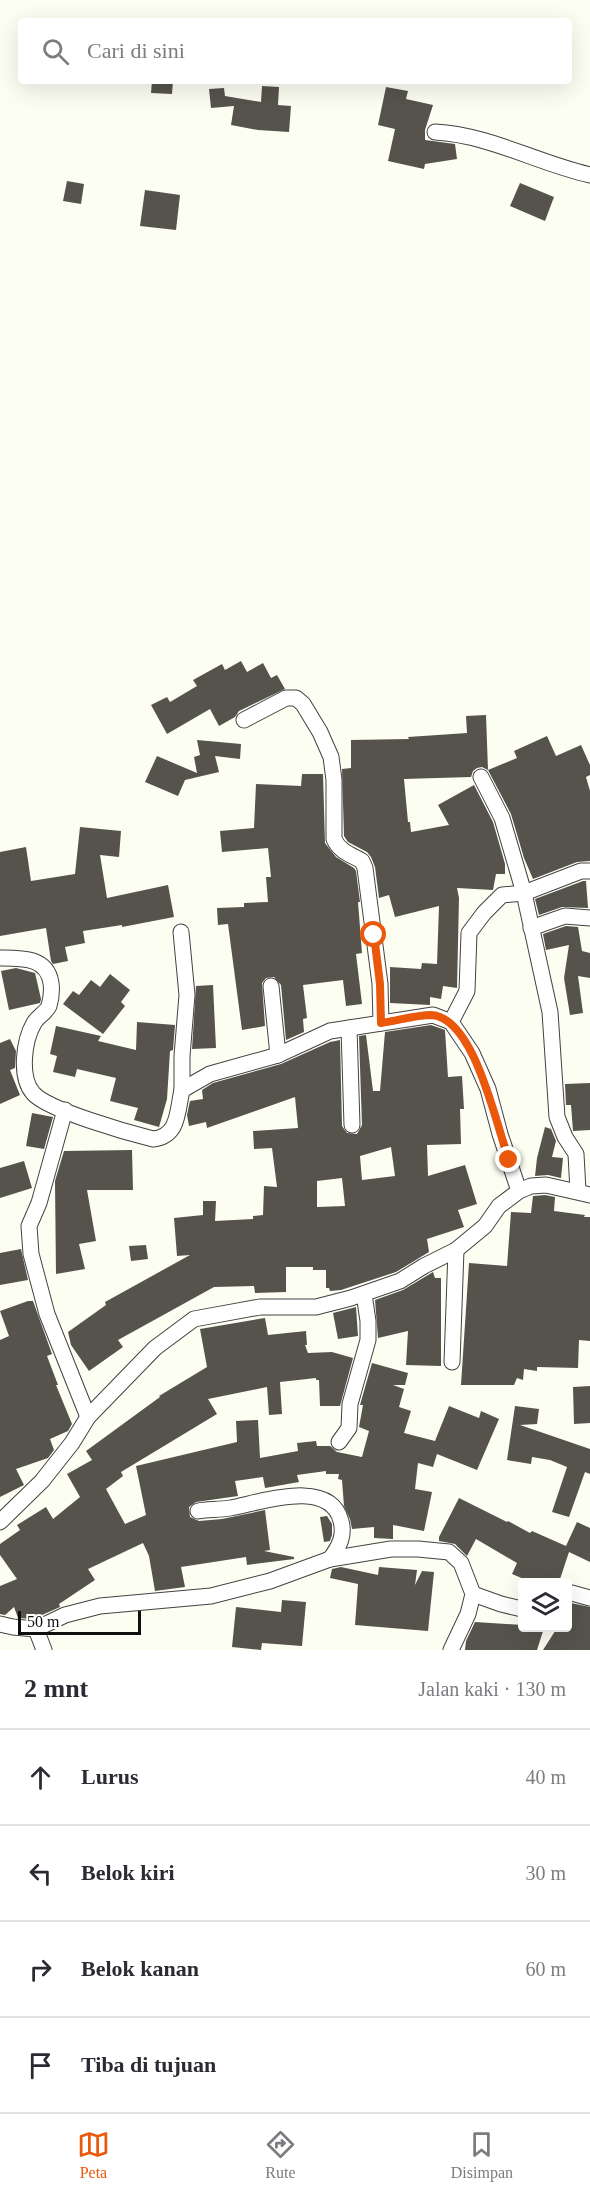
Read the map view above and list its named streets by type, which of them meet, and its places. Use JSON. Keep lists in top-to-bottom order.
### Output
{
  "scale_bar": "50 m",
  "page": {
    "search": "Cari di sini",
    "scale": "50 m",
    "heading": ["2 mnt", "Jalan kaki · 130 m"],
    "list": [
      ["Lurus", "40 m"],
      ["Belok kiri", "30 m"],
      ["Belok kanan", "60 m"],
      "Tiba di tujuan"
    ],
    "nav": ["Peta", "Rute", "Disimpan"]
  }
}
